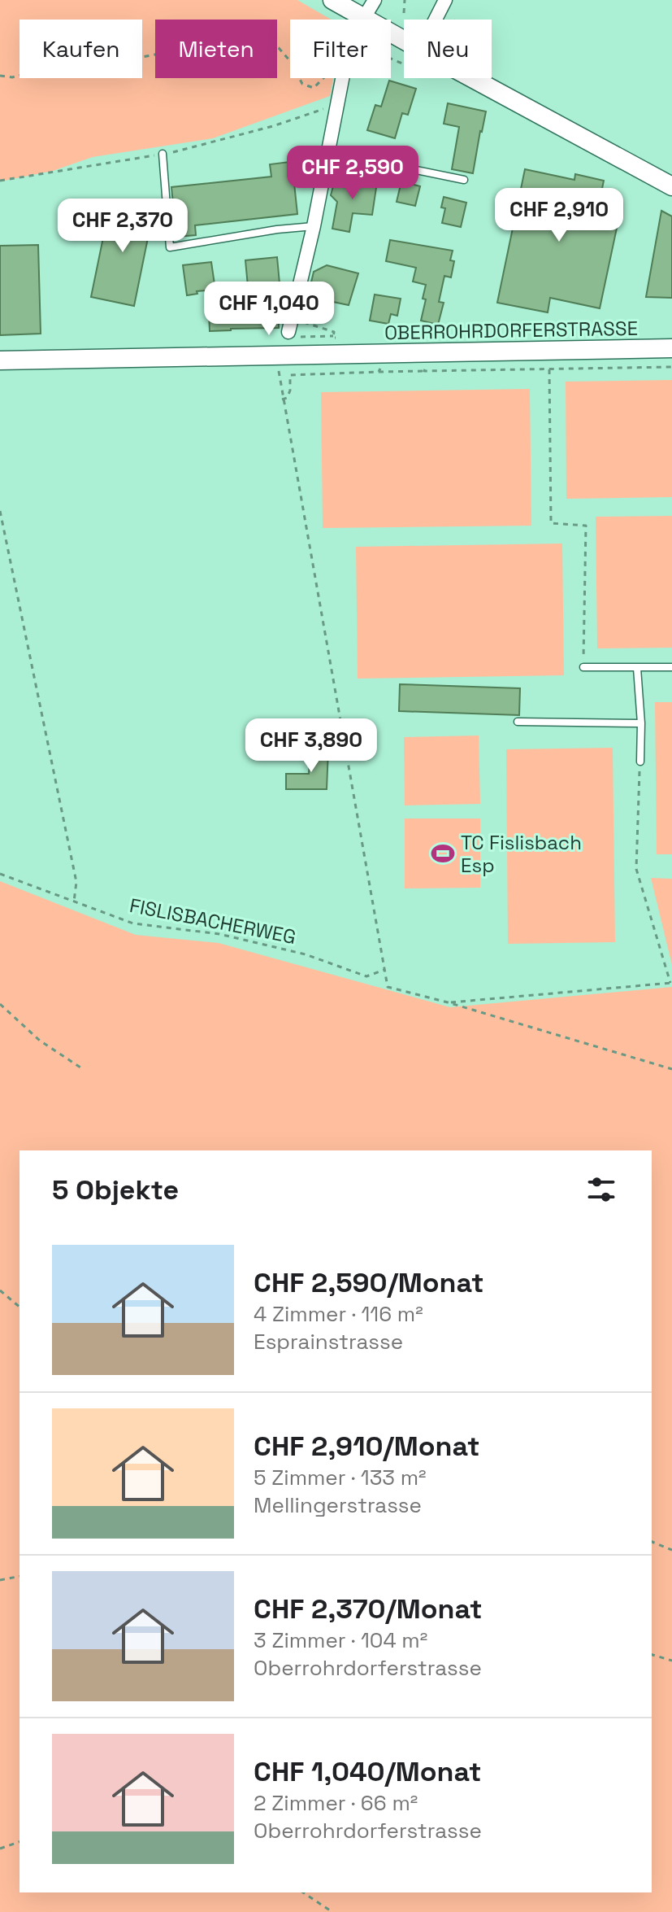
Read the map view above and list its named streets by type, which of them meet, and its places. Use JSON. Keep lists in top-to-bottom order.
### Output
{
  "streets": {
    "main road": ["OBERROHRDORFERSTRASSE"],
    "path": ["FISLISBACHERWEG"]
  },
  "places": {
    "sports": ["TC Fislisbach Esp"]
  },
  "page": {
    "chip": [
      "Kaufen",
      "Mieten",
      "Filter",
      "Neu"
    ],
    "price": [
      "CHF 2,590",
      "CHF 2,910",
      "CHF 2,370",
      "CHF 1,040",
      "CHF 3,890"
    ],
    "heading": "5 Objekte",
    "list": [
      {
        "name": "CHF 2,590/Monat",
        "note": "4 Zimmer · 116 m² · Esprainstrasse"
      },
      {
        "name": "CHF 2,910/Monat",
        "note": "5 Zimmer · 133 m² · Mellingerstrasse"
      },
      {
        "name": "CHF 2,370/Monat",
        "note": "3 Zimmer · 104 m² · Oberrohrdorferstrasse"
      },
      {
        "name": "CHF 1,040/Monat",
        "note": "2 Zimmer · 66 m² · Oberrohrdorferstrasse"
      }
    ]
  }
}
